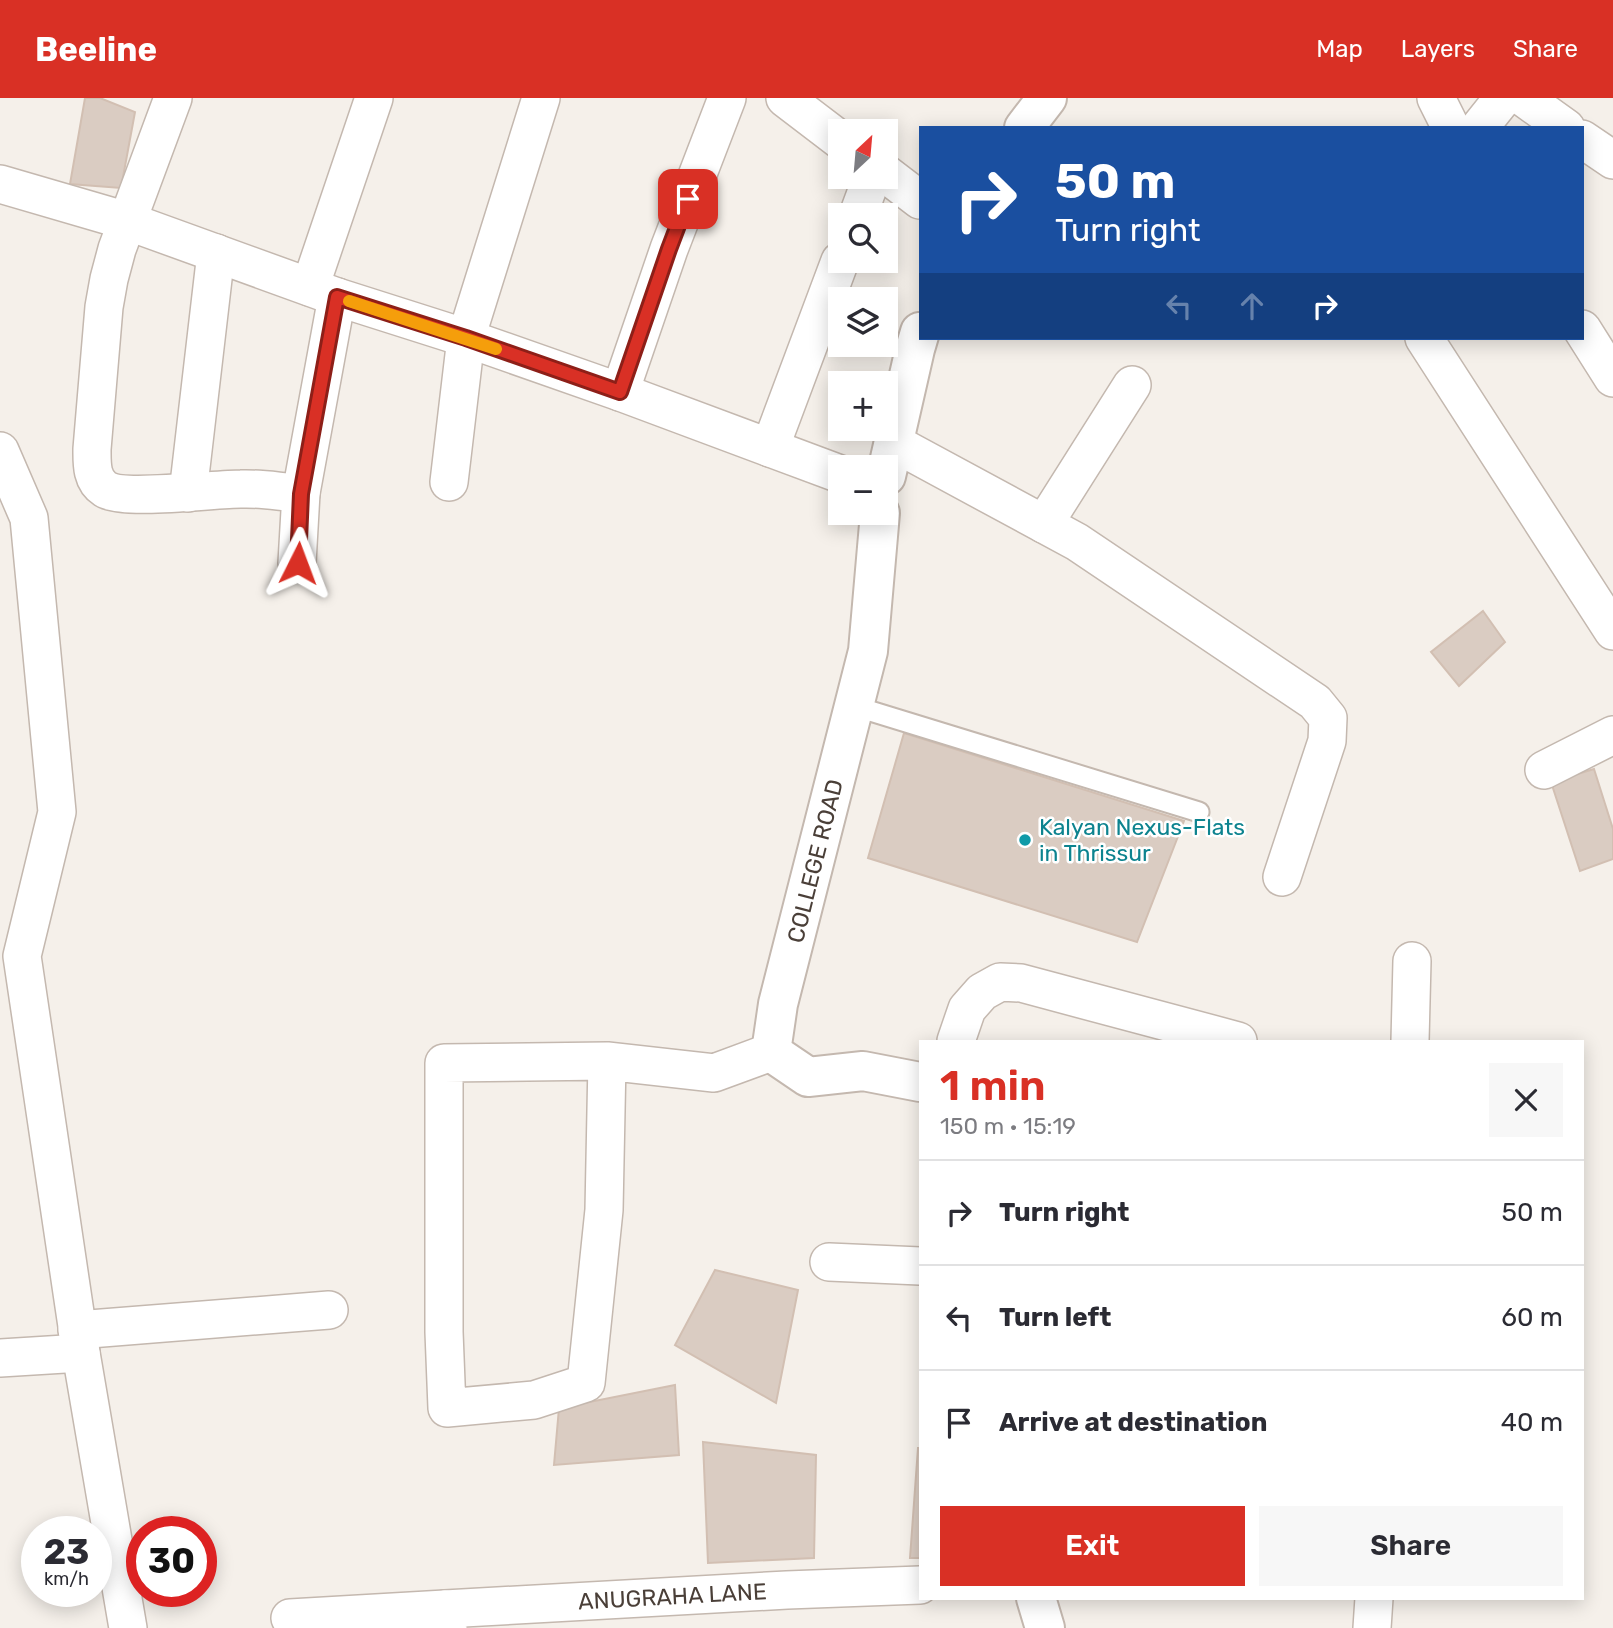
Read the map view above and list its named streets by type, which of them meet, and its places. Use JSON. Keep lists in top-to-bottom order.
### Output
{
  "streets": {
    "street": ["COLLEGE ROAD", "ANUGRAHA LANE"]
  },
  "places": ["Kalyan Nexus-Flats in Thrissur"],
  "north": "top right",
  "page": {
    "header": "Beeline",
    "nav": ["Map", "Layers", "Share"],
    "map_buttons": ["+", "−"],
    "turn": ["50 m", "Turn right"],
    "heading": ["1 min", "150 m · 15:19"],
    "list": [
      {
        "name": "Turn right",
        "value": "50 m"
      },
      {
        "name": "Turn left",
        "value": "60 m"
      },
      {
        "name": "Arrive at destination",
        "value": "40 m"
      }
    ],
    "buttons": ["Exit", "Share"],
    "speed": "23 km/h",
    "limit": "30"
  }
}
